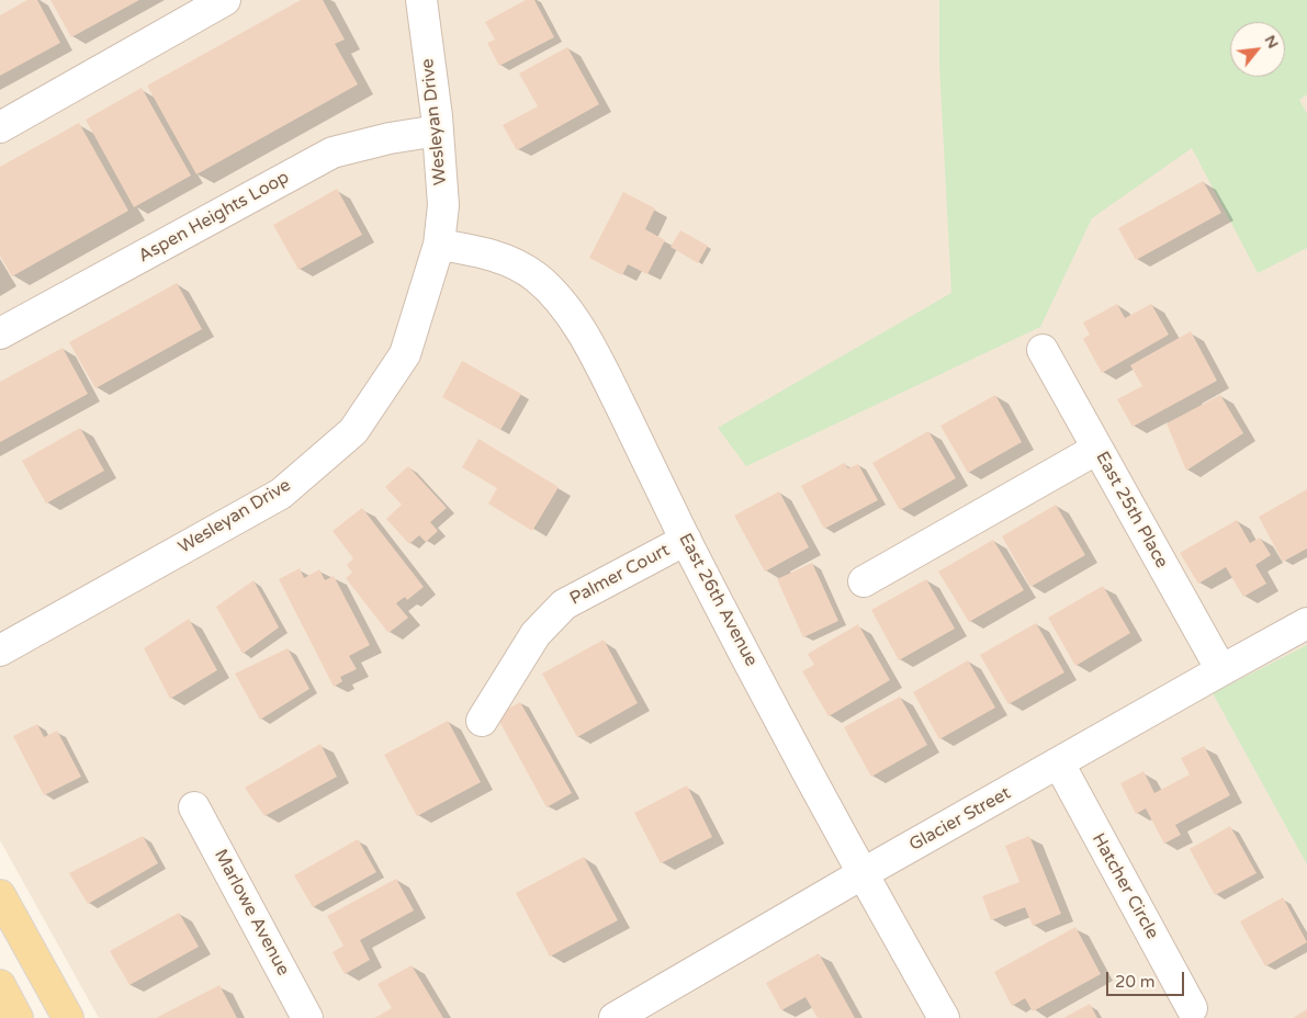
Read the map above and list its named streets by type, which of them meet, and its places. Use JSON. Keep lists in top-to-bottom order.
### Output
{
  "streets": {
    "street": [
      "Wesleyan Drive",
      "Aspen Heights Loop",
      "East 25th Place",
      "Palmer Court",
      "East 26th Avenue",
      "Glacier Street",
      "Hatcher Circle",
      "Marlowe Avenue"
    ]
  },
  "crossings": [
    ["Wesleyan Drive", "Aspen Heights Loop"],
    ["Wesleyan Drive", "East 26th Avenue"],
    ["East 25th Place", "Glacier Street"],
    ["Palmer Court", "East 26th Avenue"],
    ["East 26th Avenue", "Glacier Street"],
    ["Glacier Street", "Hatcher Circle"]
  ],
  "scale_bar": "20 m",
  "north": "top right"
}
